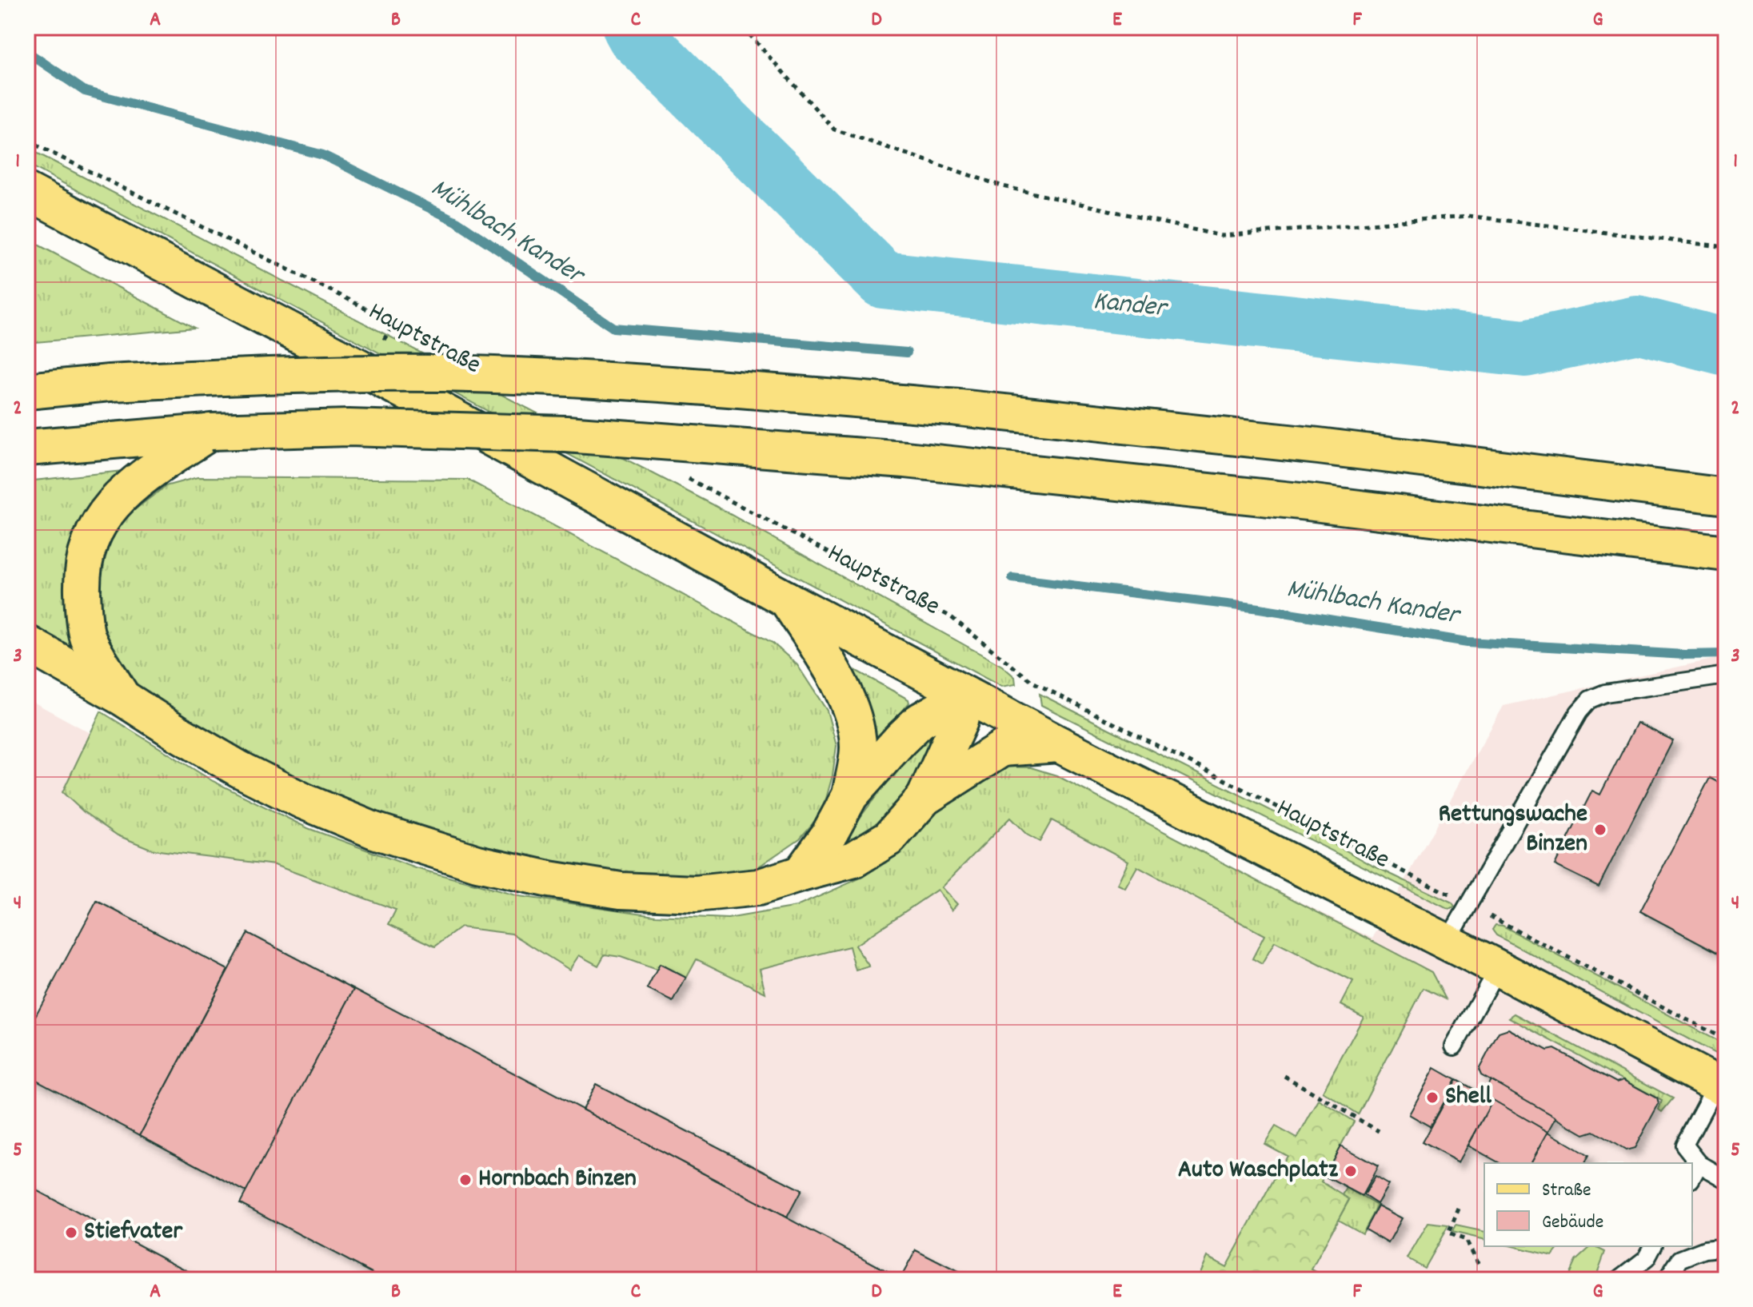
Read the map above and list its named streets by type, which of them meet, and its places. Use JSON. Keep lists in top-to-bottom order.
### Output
{
  "streets": {
    "main road": ["Hauptstraße"]
  },
  "water": ["Mühlbach Kander", "Kander"],
  "places": [
    "Rettungswache Binzen",
    "Shell",
    "Auto Waschplatz",
    "Hornbach Binzen",
    "Stiefvater"
  ],
  "legend": ["Straße", "Gebäude"],
  "grid": {
    "columns": [
      "A",
      "B",
      "C",
      "D",
      "E",
      "F",
      "G"
    ],
    "rows": [
      "1",
      "2",
      "3",
      "4",
      "5"
    ]
  }
}
